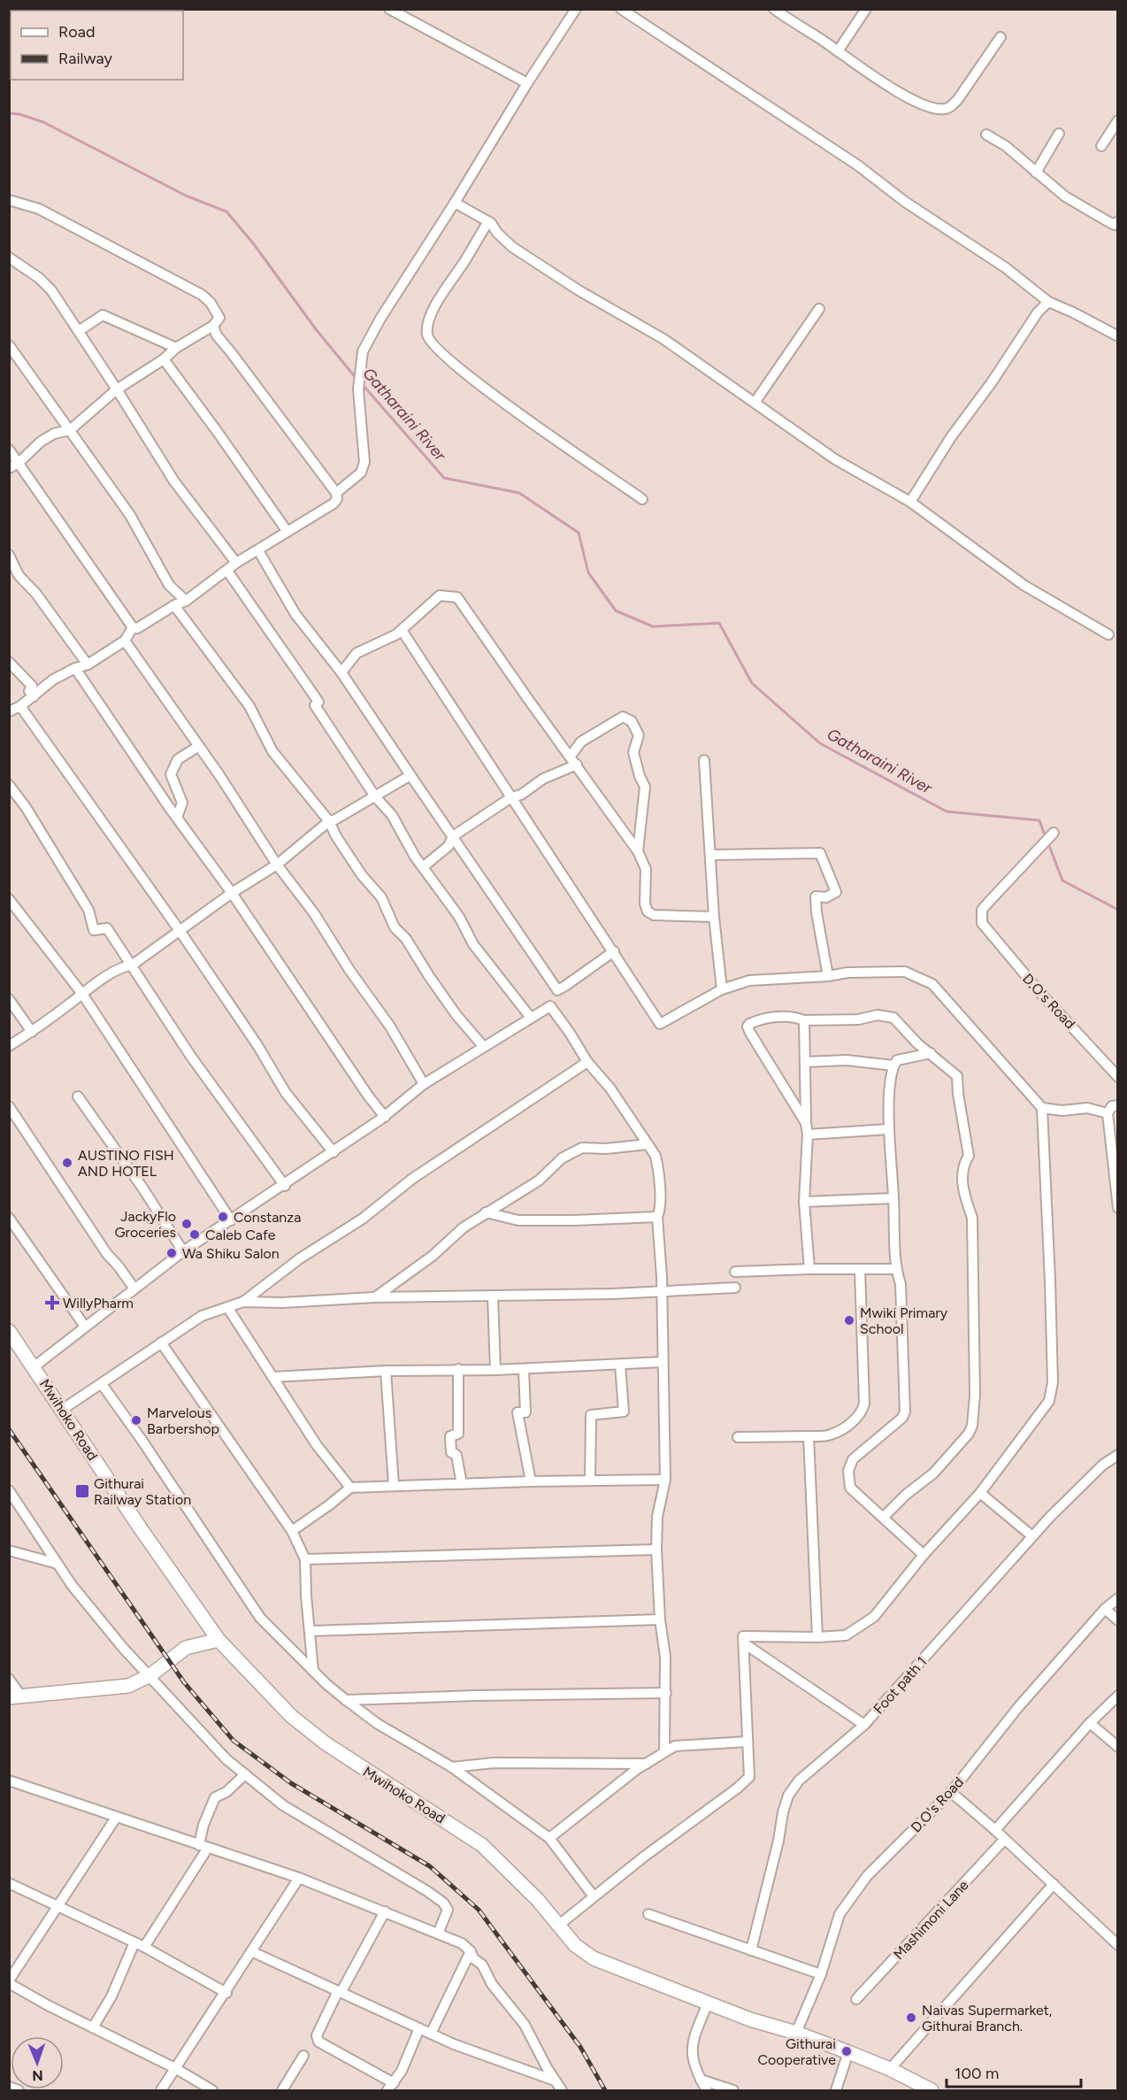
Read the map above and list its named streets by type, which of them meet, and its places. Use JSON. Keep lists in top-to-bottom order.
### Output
{
  "streets": {
    "street": [
      "D.O's Road",
      "Mwihoko Road",
      "Foot path 1",
      "Mashimoni Lane"
    ]
  },
  "crossings": [
    ["D.O's Road", "Mwihoko Road"]
  ],
  "water": ["Gatharaini River"],
  "places": {
    "other": [
      "AUSTINO FISH AND HOTEL",
      "Constanza",
      "JackyFlo Groceries",
      "Caleb Cafe",
      "Wa Shiku Salon",
      "Mwiki Primary School",
      "Marvelous Barbershop",
      "Naivas Supermarket, Githurai Branch.",
      "Githurai Cooperative"
    ],
    "health": ["WillyPharm"],
    "transit": ["Githurai Railway Station"]
  },
  "legend": ["Road", "Railway"],
  "scale_bar": "100 m",
  "north": "bottom"
}
